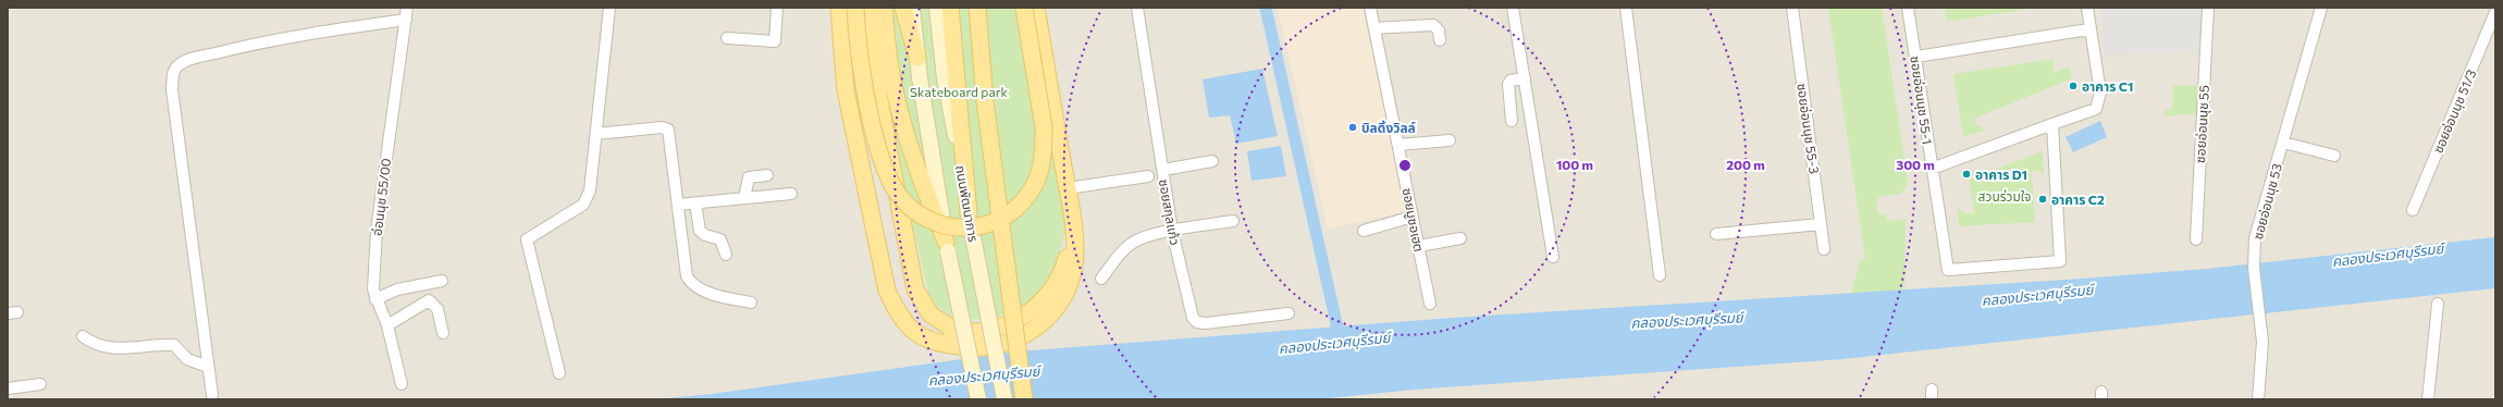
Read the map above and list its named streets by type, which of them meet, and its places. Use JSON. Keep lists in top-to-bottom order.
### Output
{
  "streets": {
    "main road": ["ถนนพัฒนาการ"],
    "street": [
      "ซอยอ่อนนุช 55-1",
      "ซอยอ่อนนุช 51/3",
      "ซอยอ่อนนุช 55",
      "ซอยอ่อนนุช 55-3",
      "อ่อนนุช 55/00",
      "ซอยอ่อนนุช 53",
      "ซอยสกุลแก้ว",
      "ซอยมูซอเฮต"
    ]
  },
  "water": ["คลองประเวศบุรีรมย์"],
  "parks": ["Skateboard park", "สวนร่วมใจ"],
  "places": [
    "อาคาร C1",
    "บิลดิ้งวิลล์",
    "อาคาร D1",
    "อาคาร C2"
  ],
  "rings": ["100 m", "200 m", "300 m"]
}
